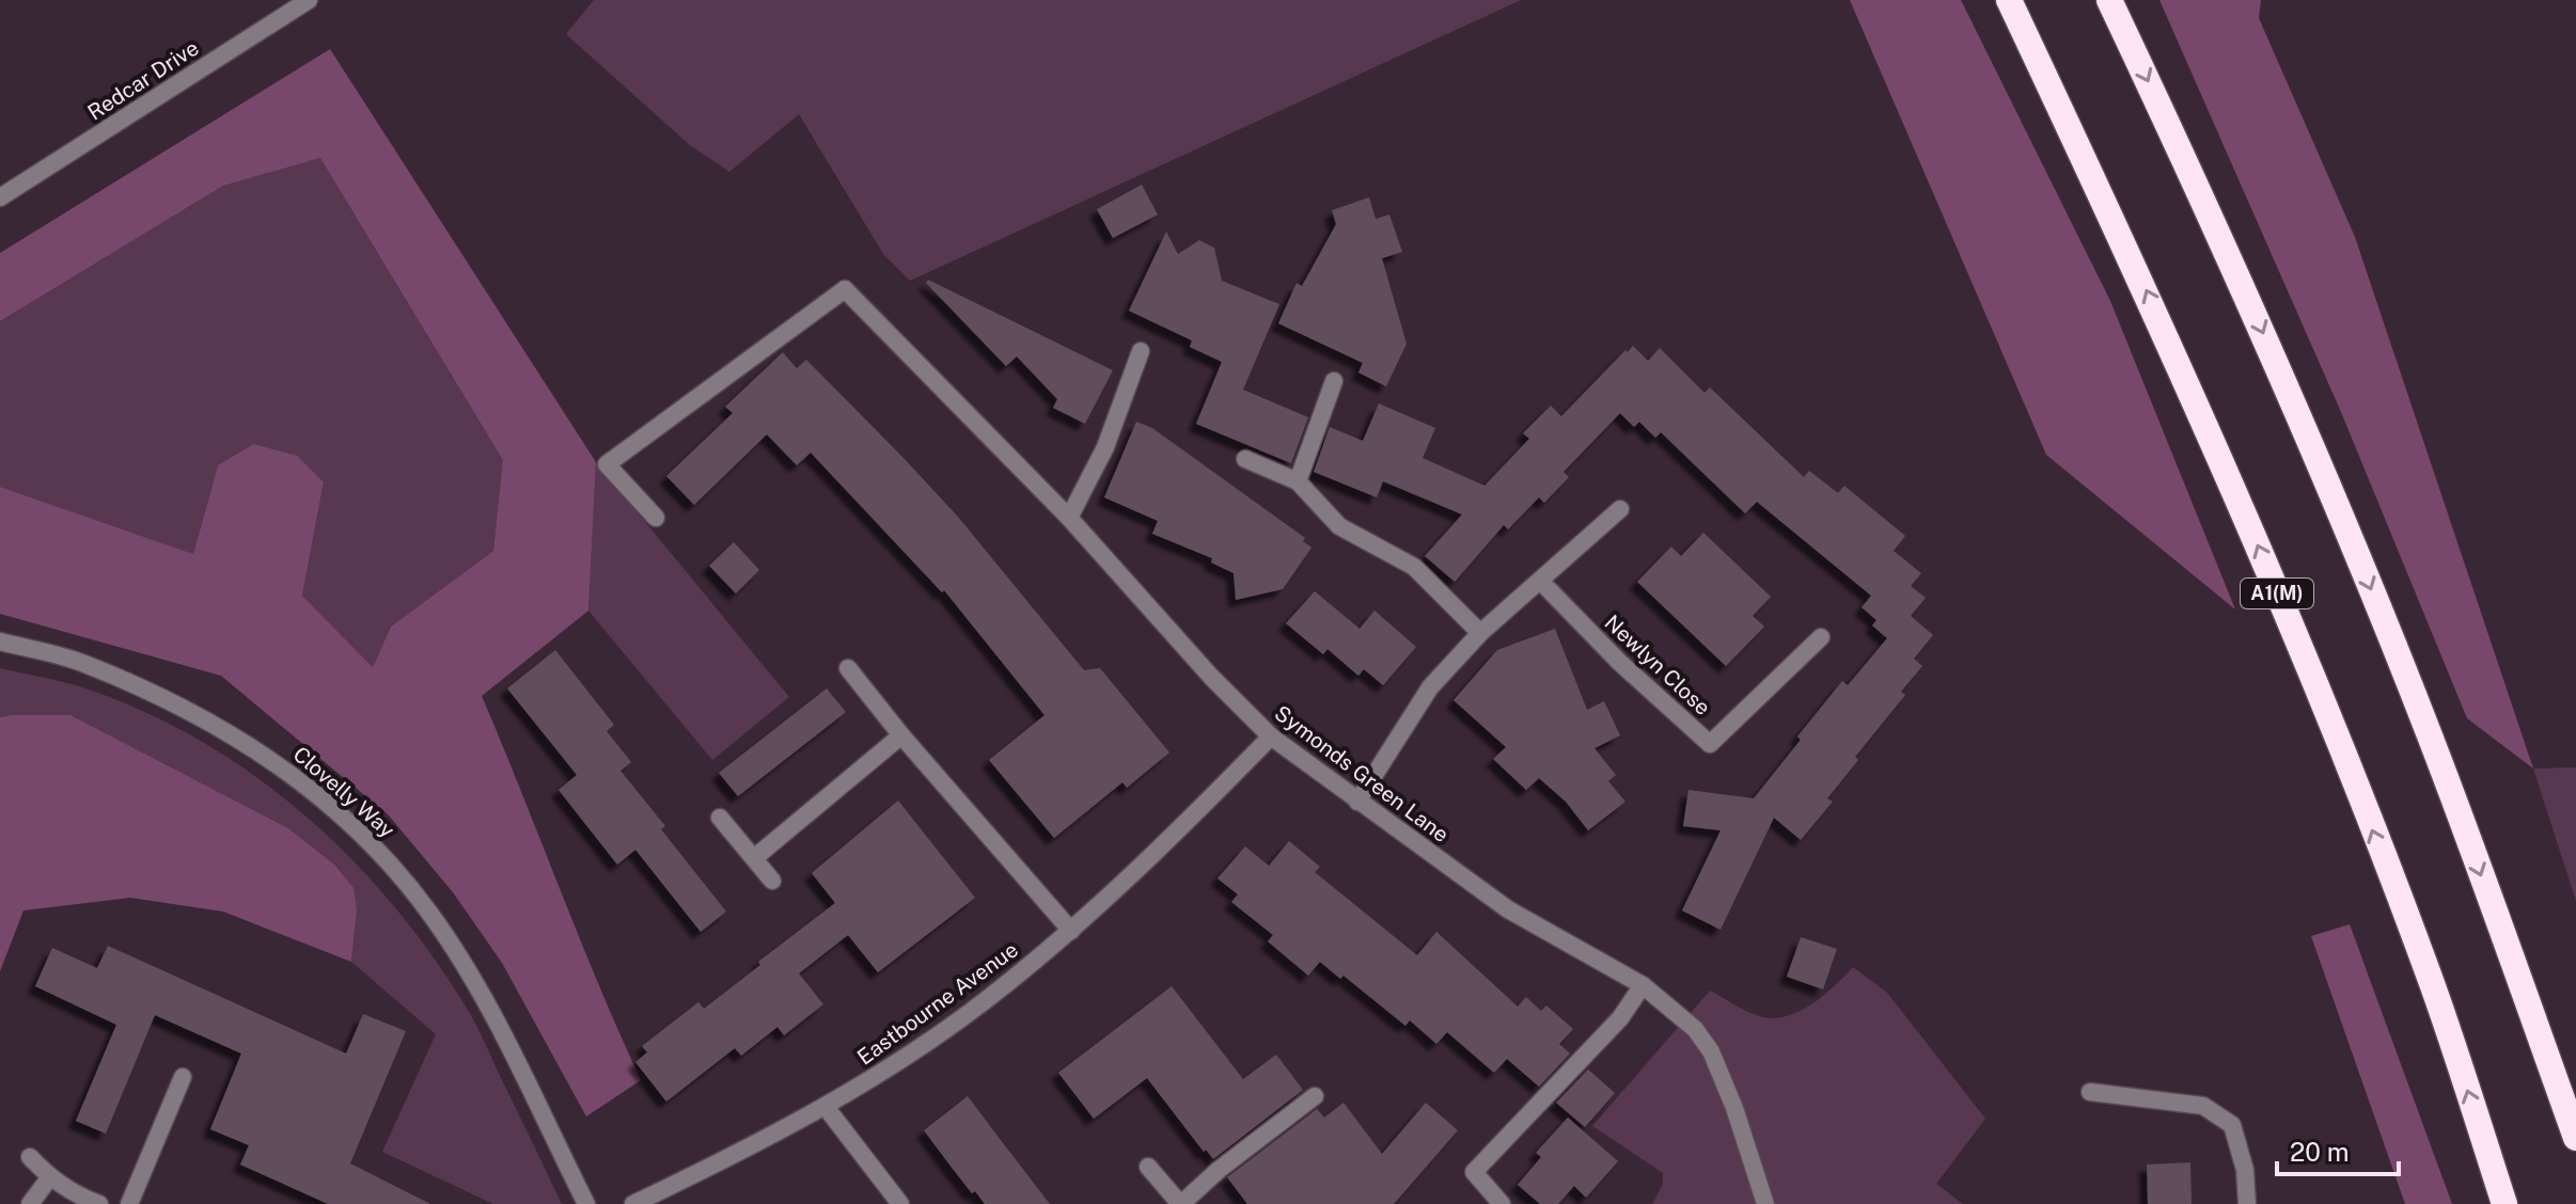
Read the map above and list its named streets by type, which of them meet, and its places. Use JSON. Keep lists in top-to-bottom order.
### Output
{
  "streets": {
    "highway": ["A1(M)"],
    "street": [
      "Redcar Drive",
      "Newlyn Close",
      "Symonds Green Lane",
      "Clovelly Way",
      "Eastbourne Avenue"
    ]
  },
  "crossings": [
    ["Symonds Green Lane", "Eastbourne Avenue"]
  ],
  "scale_bar": "20 m"
}
